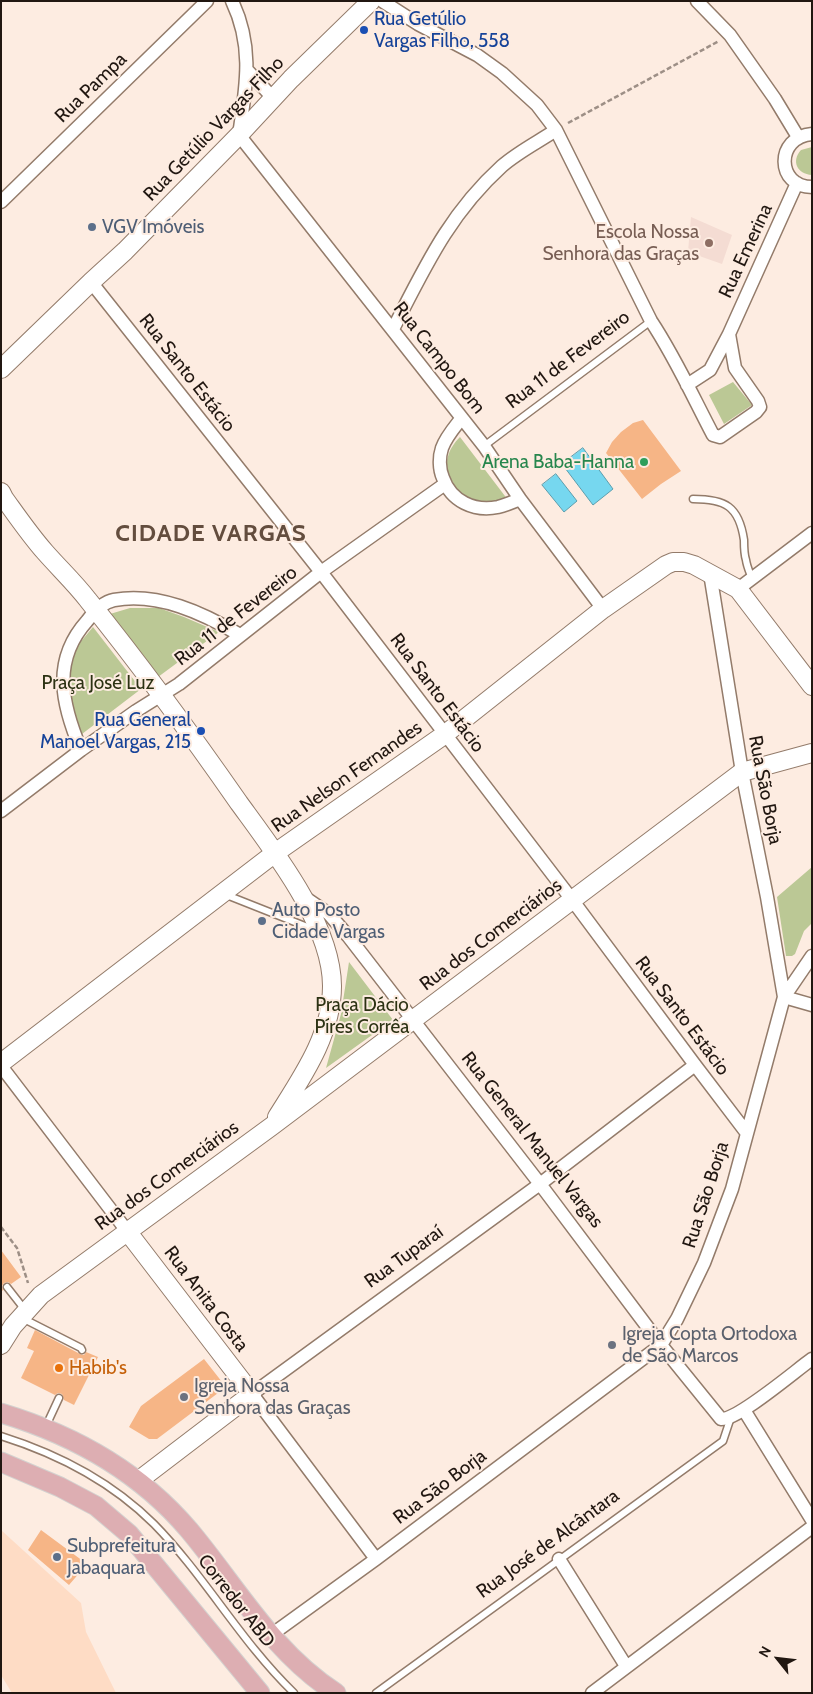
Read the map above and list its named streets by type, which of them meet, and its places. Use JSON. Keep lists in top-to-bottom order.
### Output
{
  "streets": {
    "street": [
      "Rua Pampa",
      "Rua Getúlio Vargas Filho",
      "Rua Emerina",
      "Rua Campo Bom",
      "Rua 11 de Fevereiro",
      "Rua Santo Estácio",
      "Rua Nelson Fernandes",
      "Rua São Borja",
      "Rua dos Comerciários",
      "Rua General Manuel Vargas",
      "Rua Tuparaí",
      "Rua Anita Costa"
    ],
    "lane": ["Rua José de Alcântara", "Corredor ABD"]
  },
  "crossings": [
    ["Rua Getúlio Vargas Filho", "Rua Campo Bom"],
    ["Rua Getúlio Vargas Filho", "Rua Santo Estácio"],
    ["Rua Campo Bom", "Rua 11 de Fevereiro"],
    ["Rua Campo Bom", "Rua Nelson Fernandes"],
    ["Rua 11 de Fevereiro", "Rua Santo Estácio"],
    ["Rua Santo Estácio", "Rua Nelson Fernandes"],
    ["Rua Santo Estácio", "Rua São Borja"],
    ["Rua Santo Estácio", "Rua dos Comerciários"],
    ["Rua Santo Estácio", "Rua Tuparaí"],
    ["Rua Nelson Fernandes", "Rua São Borja"],
    ["Rua Nelson Fernandes", "Rua Anita Costa"],
    ["Rua São Borja", "Rua dos Comerciários"],
    ["Rua São Borja", "Rua General Manuel Vargas"],
    ["Rua São Borja", "Rua Anita Costa"],
    ["Rua dos Comerciários", "Rua General Manuel Vargas"],
    ["Rua dos Comerciários", "Rua Anita Costa"],
    ["Rua General Manuel Vargas", "Rua Tuparaí"],
    ["Rua General Manuel Vargas", "Rua José de Alcântara"],
    ["Rua Tuparaí", "Rua Anita Costa"]
  ],
  "districts": ["CIDADE VARGAS"],
  "parks": ["Praça José Luz", "Praça Dácio Píres Corrêa"],
  "places": [
    "Rua Getúlio Vargas Filho, 558",
    "VGV Imóveis",
    "Escola Nossa Senhora das Graças",
    "Arena Baba-Hanna",
    "Rua General Manoel Vargas, 215",
    "Auto Posto Cidade Vargas",
    "Igreja Copta Ortodoxa de São Marcos",
    "Habib's",
    "Igreja Nossa Senhora das Graças",
    "Subprefeitura Jabaquara"
  ],
  "north": "top left"
}
